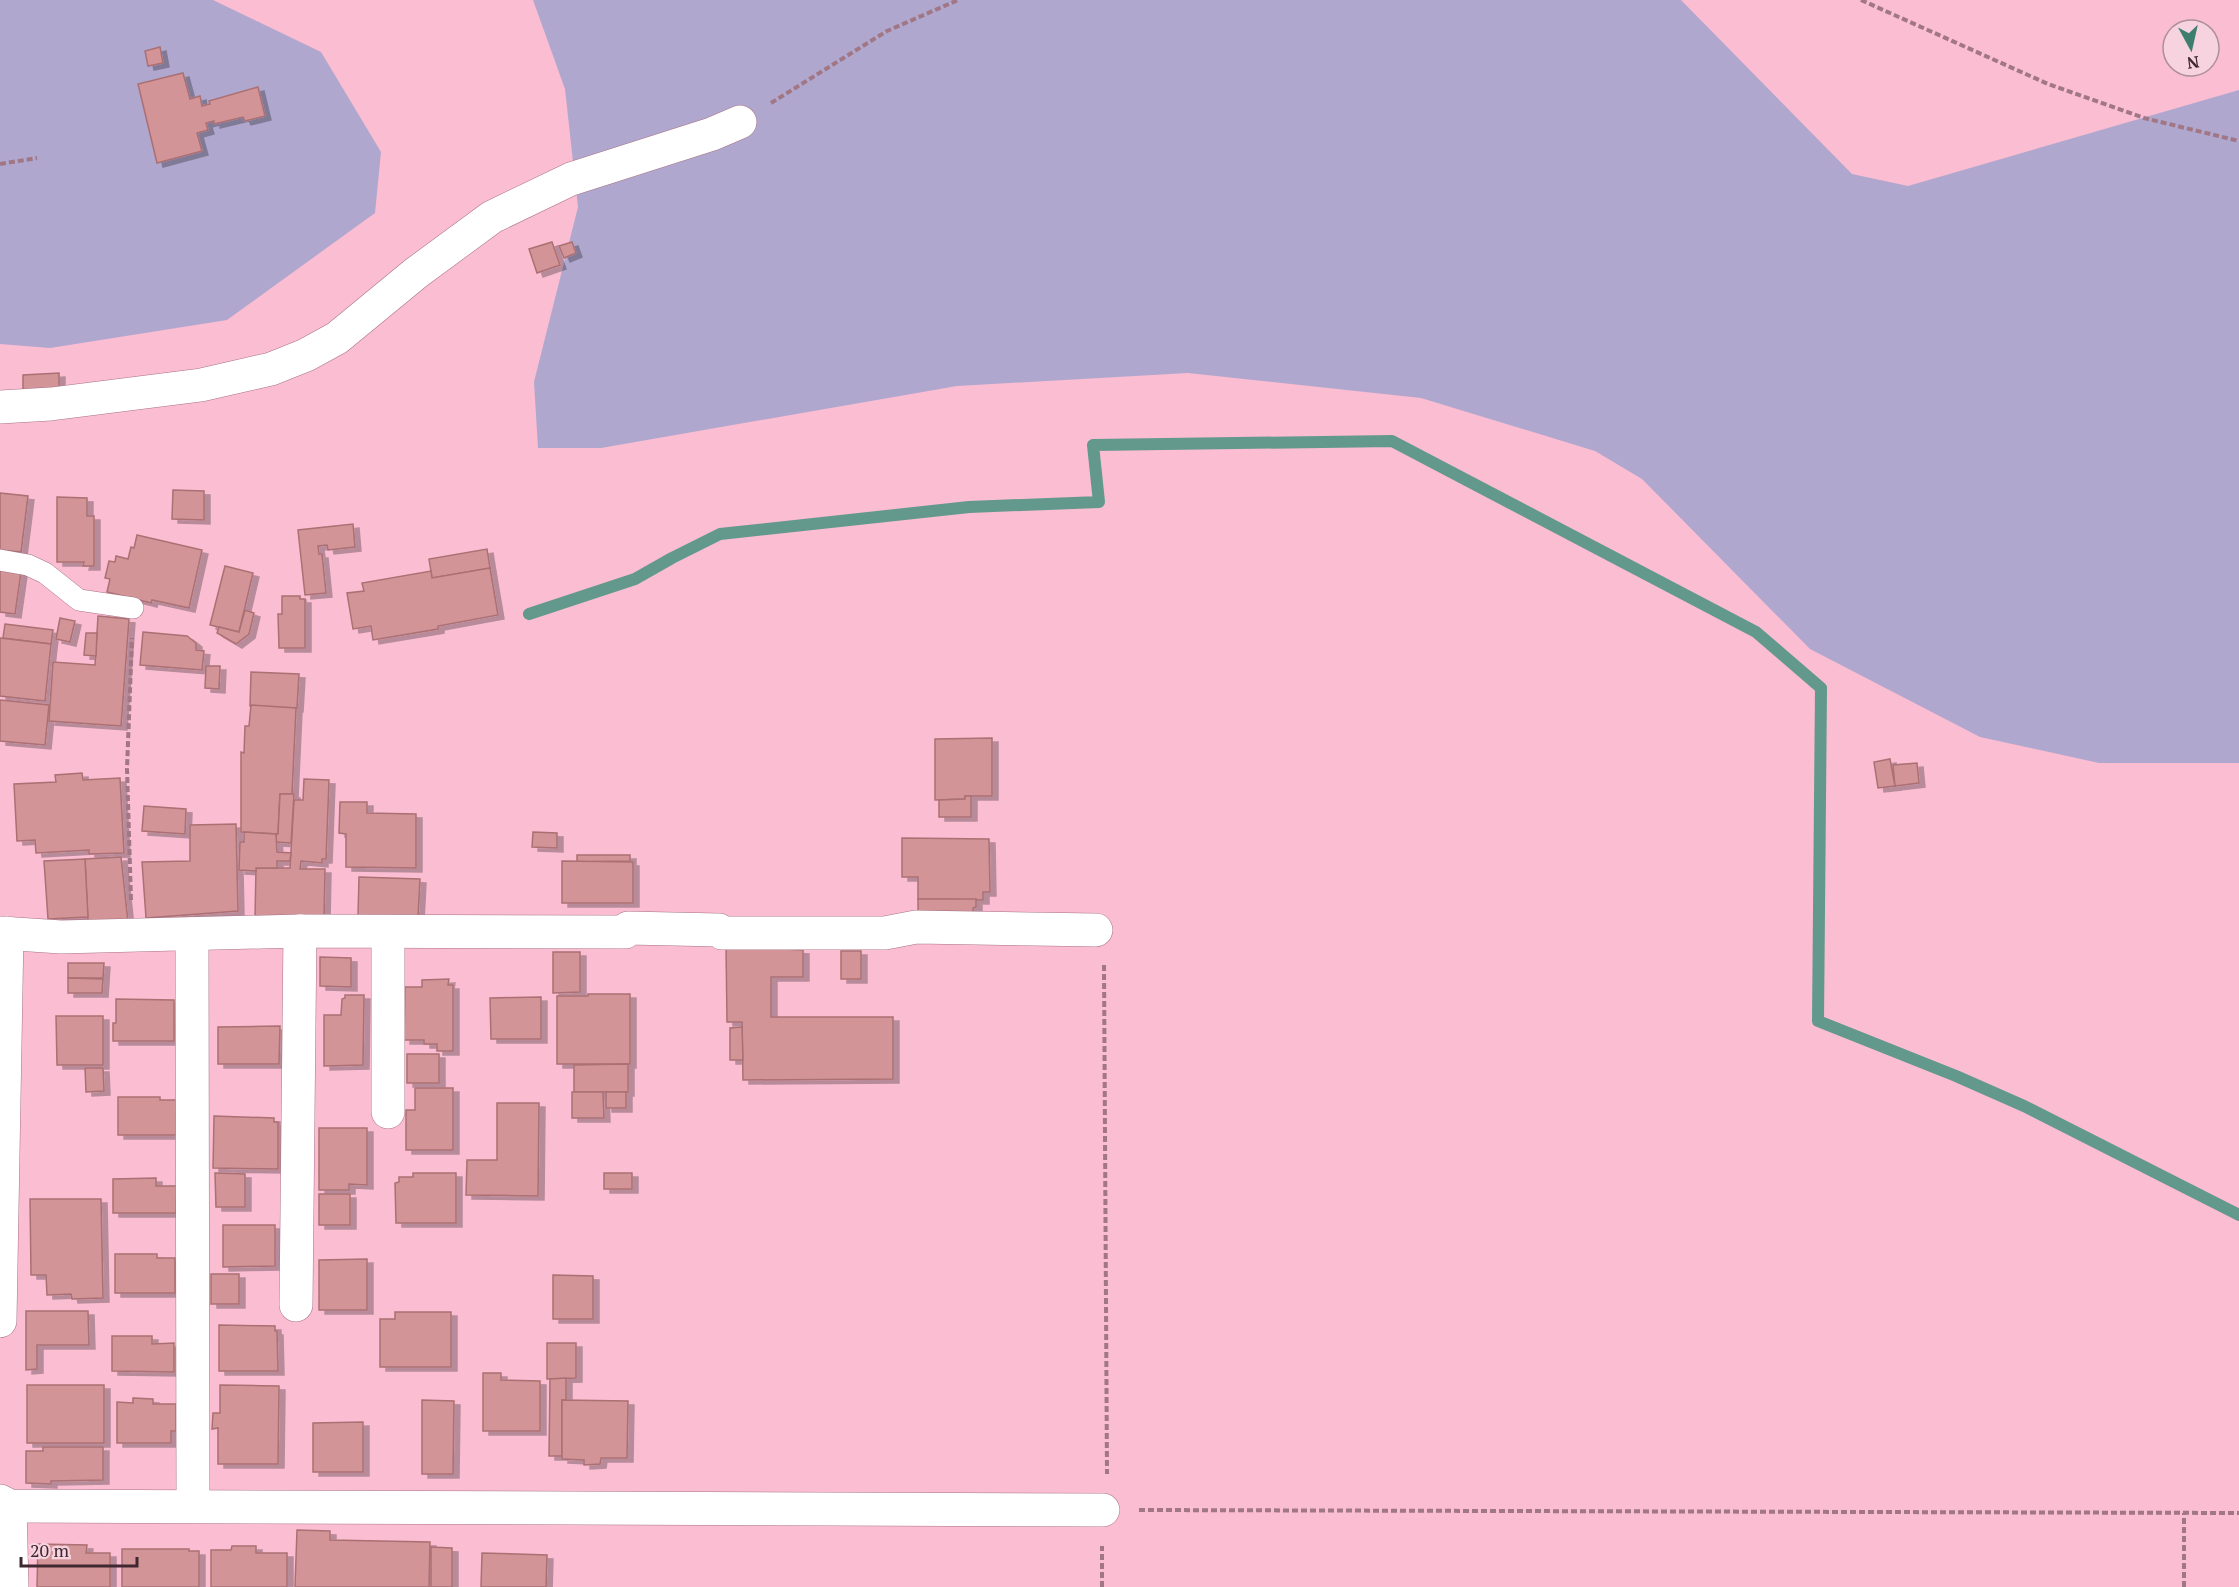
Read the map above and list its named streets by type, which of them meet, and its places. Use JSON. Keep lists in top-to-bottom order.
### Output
{
  "scale_bar": "20 m",
  "north": "bottom"
}
